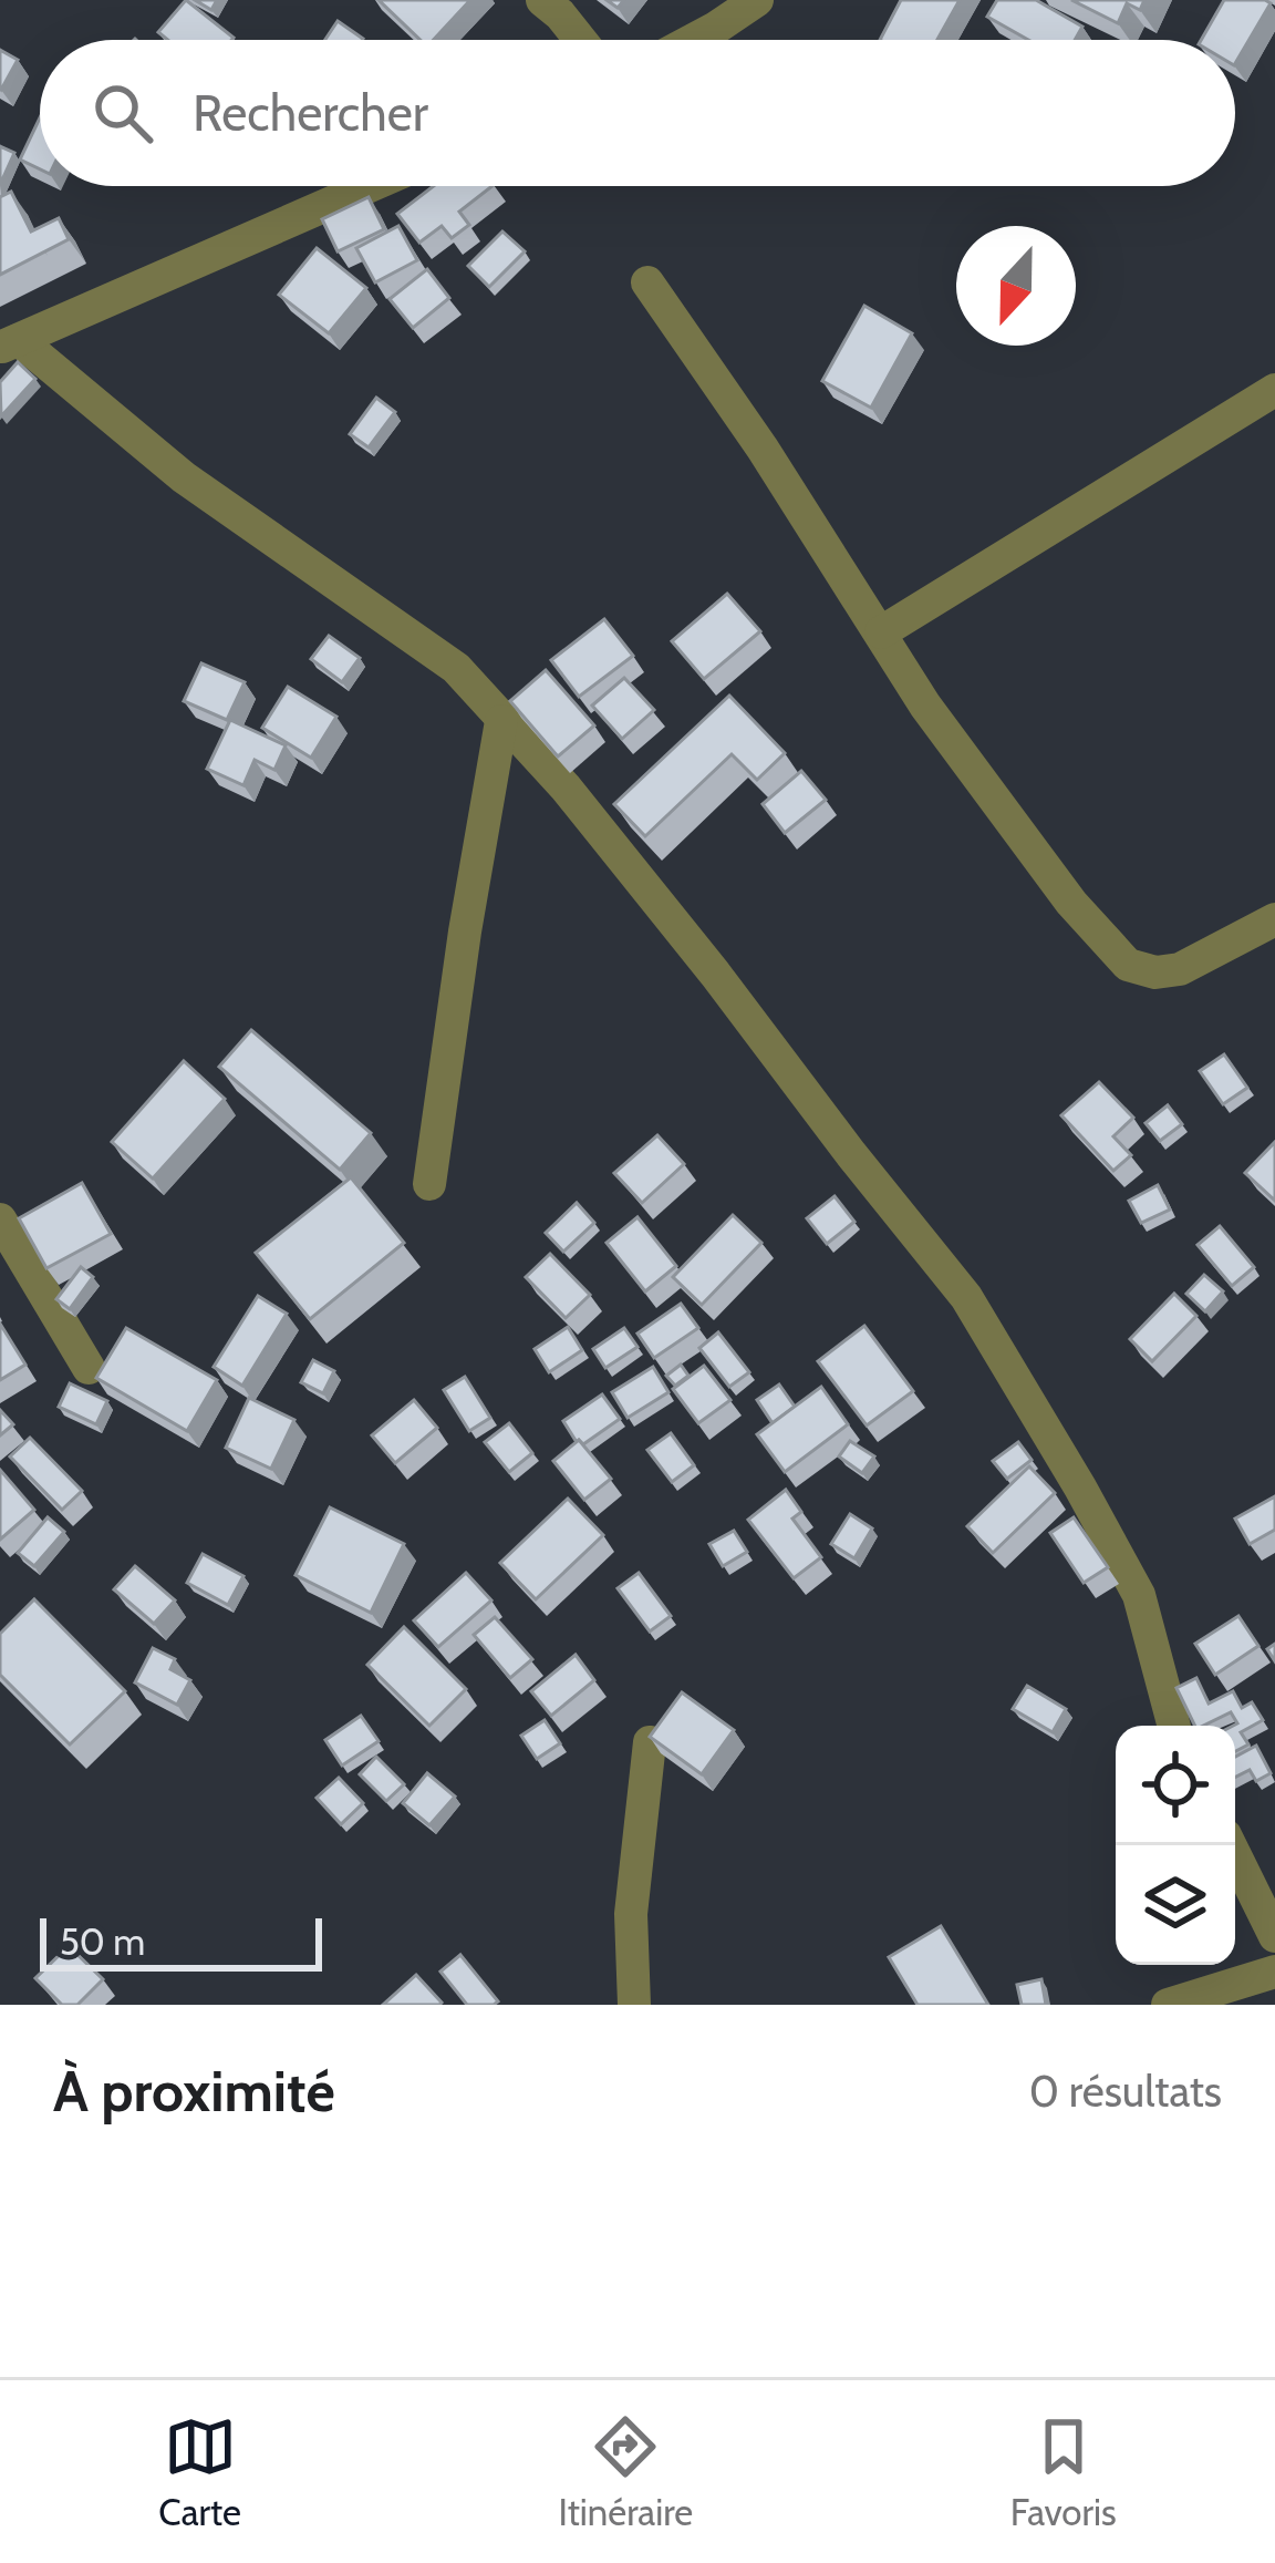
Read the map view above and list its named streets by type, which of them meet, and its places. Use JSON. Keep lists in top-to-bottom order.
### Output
{
  "scale_bar": "50 m",
  "north": "bottom",
  "page": {
    "search": "Rechercher",
    "scale": "50 m",
    "heading": ["À proximité", "0 résultats"],
    "nav": ["Carte", "Itinéraire", "Favoris"]
  }
}
